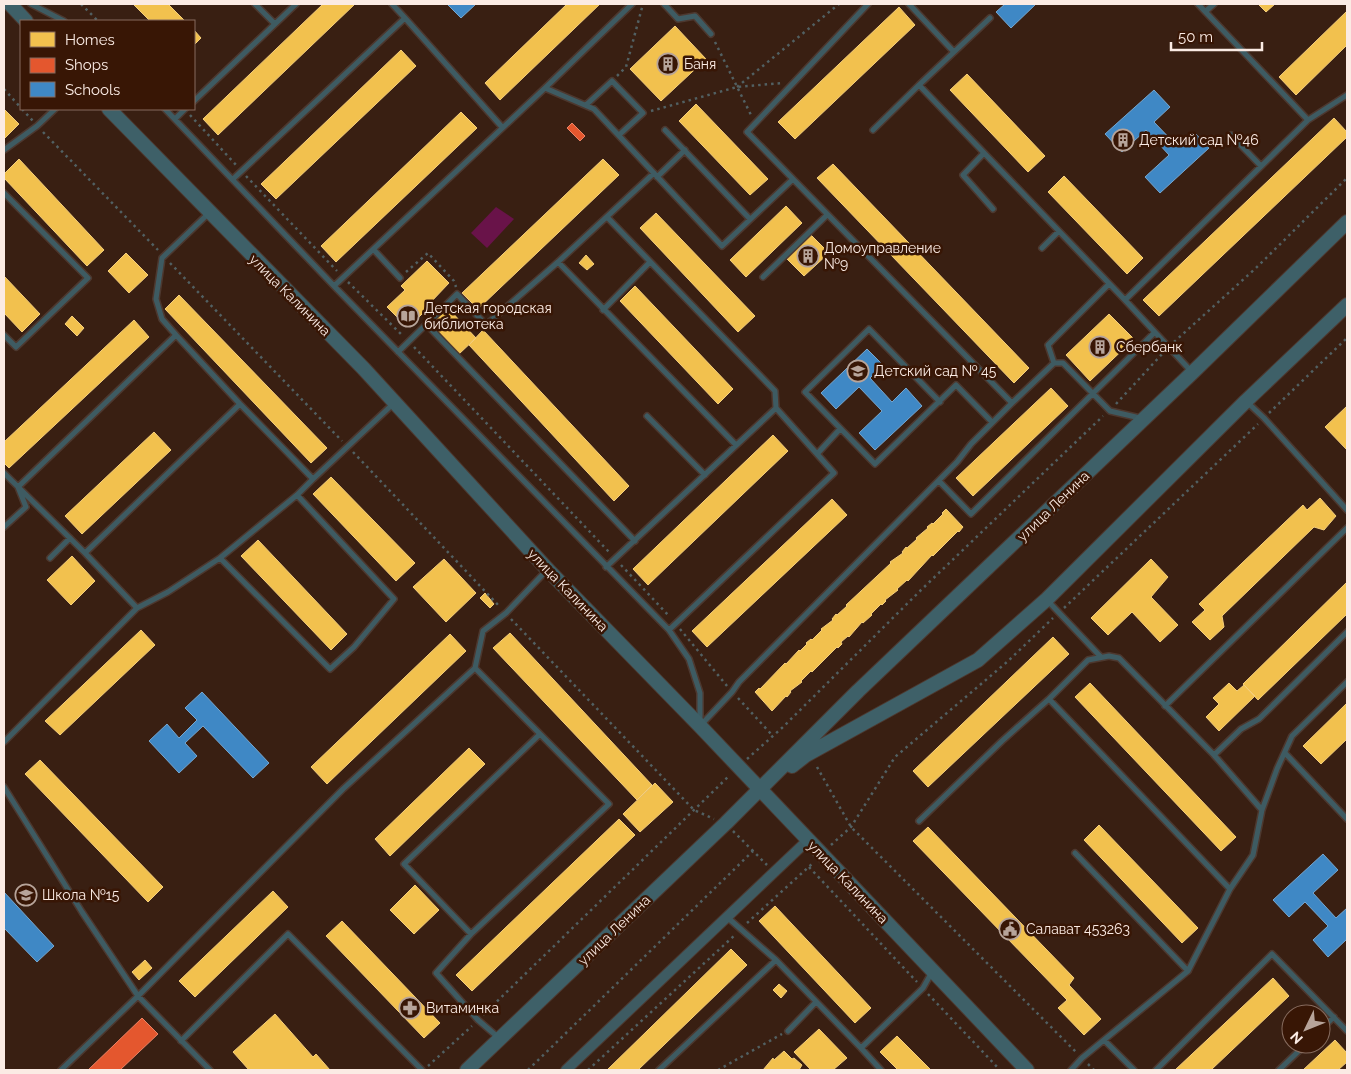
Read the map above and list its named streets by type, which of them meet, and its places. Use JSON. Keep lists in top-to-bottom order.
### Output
{
  "streets": {
    "street": ["улица Калинина", "улица Ленина"]
  },
  "crossings": [
    ["улица Калинина", "улица Ленина"]
  ],
  "places": {
    "building": [
      "Баня",
      "Детский сад №46",
      "Домоуправление №9",
      "Сбербанк"
    ],
    "library": ["Детская городская библиотека"],
    "school or university": ["Детский сад № 45", "Школа №15"],
    "public building": ["Салават 453263"],
    "pharmacy": ["Витаминка"]
  },
  "legend": ["Homes", "Shops", "Schools"],
  "scale_bar": "50 m",
  "north": "bottom left"
}
